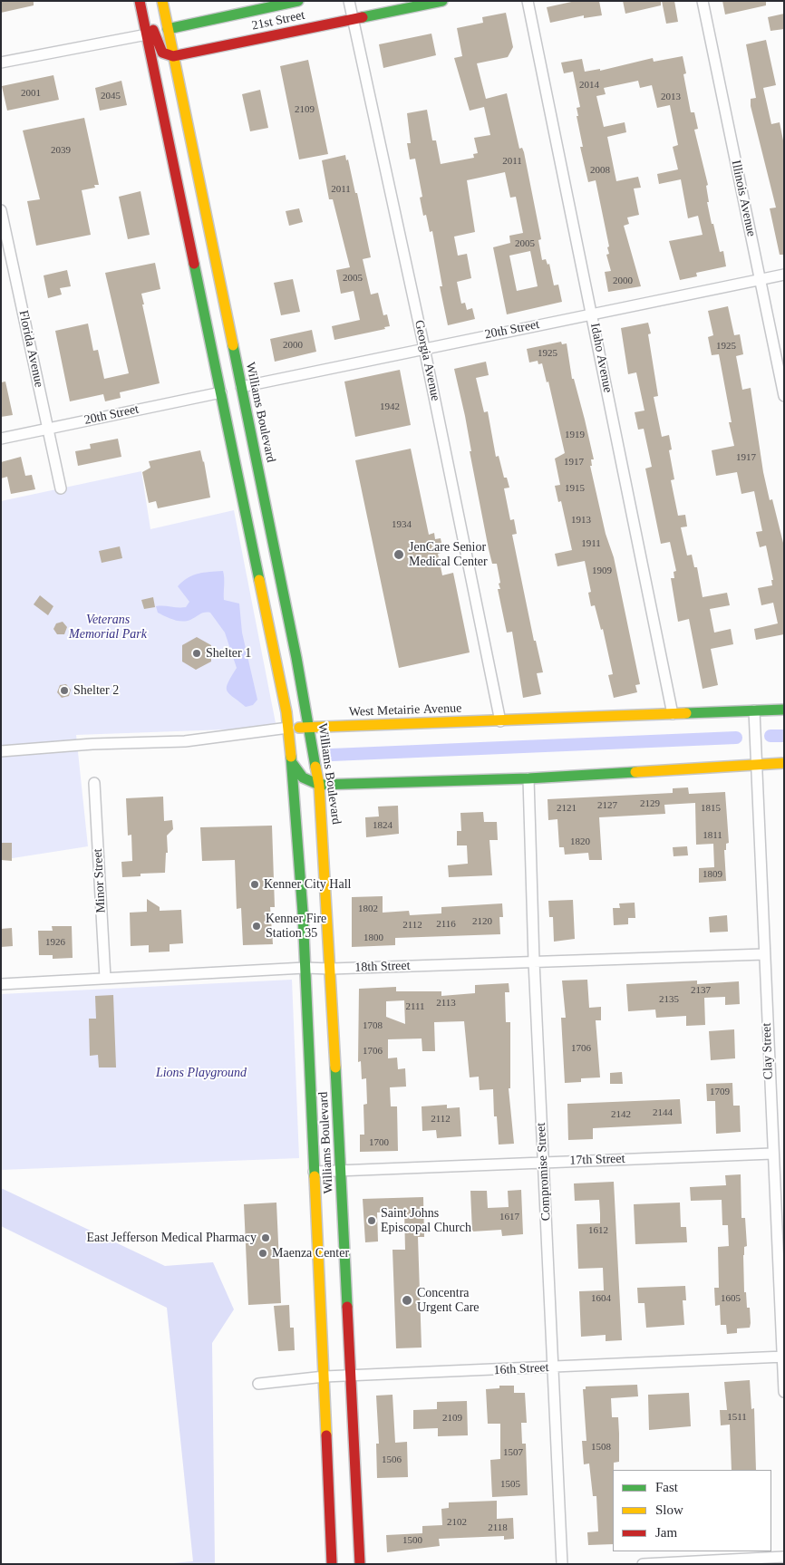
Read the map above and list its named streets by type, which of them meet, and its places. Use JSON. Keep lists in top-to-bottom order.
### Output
{
  "streets": {
    "main road": ["21st Street", "Williams Boulevard", "West Metairie Avenue"],
    "street": [
      "Illinois Avenue",
      "20th Street",
      "Florida Avenue",
      "Idaho Avenue",
      "Georgia Avenue",
      "Minor Street",
      "18th Street",
      "Clay Street",
      "17th Street",
      "Compromise Street",
      "16th Street"
    ]
  },
  "crossings": [
    ["21st Street", "Georgia Avenue"],
    ["21st Street", "Williams Boulevard"],
    ["Illinois Avenue", "20th Street"],
    ["20th Street", "Florida Avenue"],
    ["20th Street", "Idaho Avenue"],
    ["20th Street", "Georgia Avenue"],
    ["20th Street", "Williams Boulevard"],
    ["Idaho Avenue", "West Metairie Avenue"],
    ["Georgia Avenue", "West Metairie Avenue"],
    ["Williams Boulevard", "West Metairie Avenue"],
    ["Williams Boulevard", "18th Street"],
    ["Williams Boulevard", "17th Street"],
    ["Williams Boulevard", "16th Street"],
    ["West Metairie Avenue", "Clay Street"],
    ["Minor Street", "18th Street"],
    ["18th Street", "Clay Street"],
    ["18th Street", "Compromise Street"],
    ["Clay Street", "17th Street"],
    ["Clay Street", "16th Street"],
    ["17th Street", "Compromise Street"],
    ["Compromise Street", "16th Street"]
  ],
  "parks": ["Veterans Memorial Park", "Lions Playground"],
  "places": [
    "JenCare Senior Medical Center",
    "Shelter 1",
    "Shelter 2",
    "Kenner City Hall",
    "Kenner Fire Station 35",
    "Saint Johns Episcopal Church",
    "East Jefferson Medical Pharmacy",
    "Maenza Center",
    "Concentra Urgent Care"
  ],
  "house_numbers": [
    "2014",
    "2001",
    "2045",
    "2013",
    "2109",
    "2039",
    "2011",
    "2008",
    "2011",
    "2005",
    "2005",
    "2000",
    "2000",
    "1925",
    "1925",
    "1942",
    "1919",
    "1917",
    "1917",
    "1915",
    "1913",
    "1934",
    "1911",
    "1909",
    "2129",
    "2127",
    "2121",
    "1815",
    "1824",
    "1811",
    "1820",
    "1809",
    "1802",
    "2120",
    "2116",
    "2112",
    "1800",
    "1926",
    "2137",
    "2135",
    "2113",
    "2111",
    "1708",
    "1706",
    "1706",
    "1709",
    "2144",
    "2142",
    "2112",
    "1700",
    "1617",
    "1612",
    "1604",
    "1605",
    "1511",
    "2109",
    "1508",
    "1507",
    "1506",
    "1505",
    "2102",
    "2118",
    "1500"
  ],
  "legend": ["Fast", "Slow", "Jam"]
}
